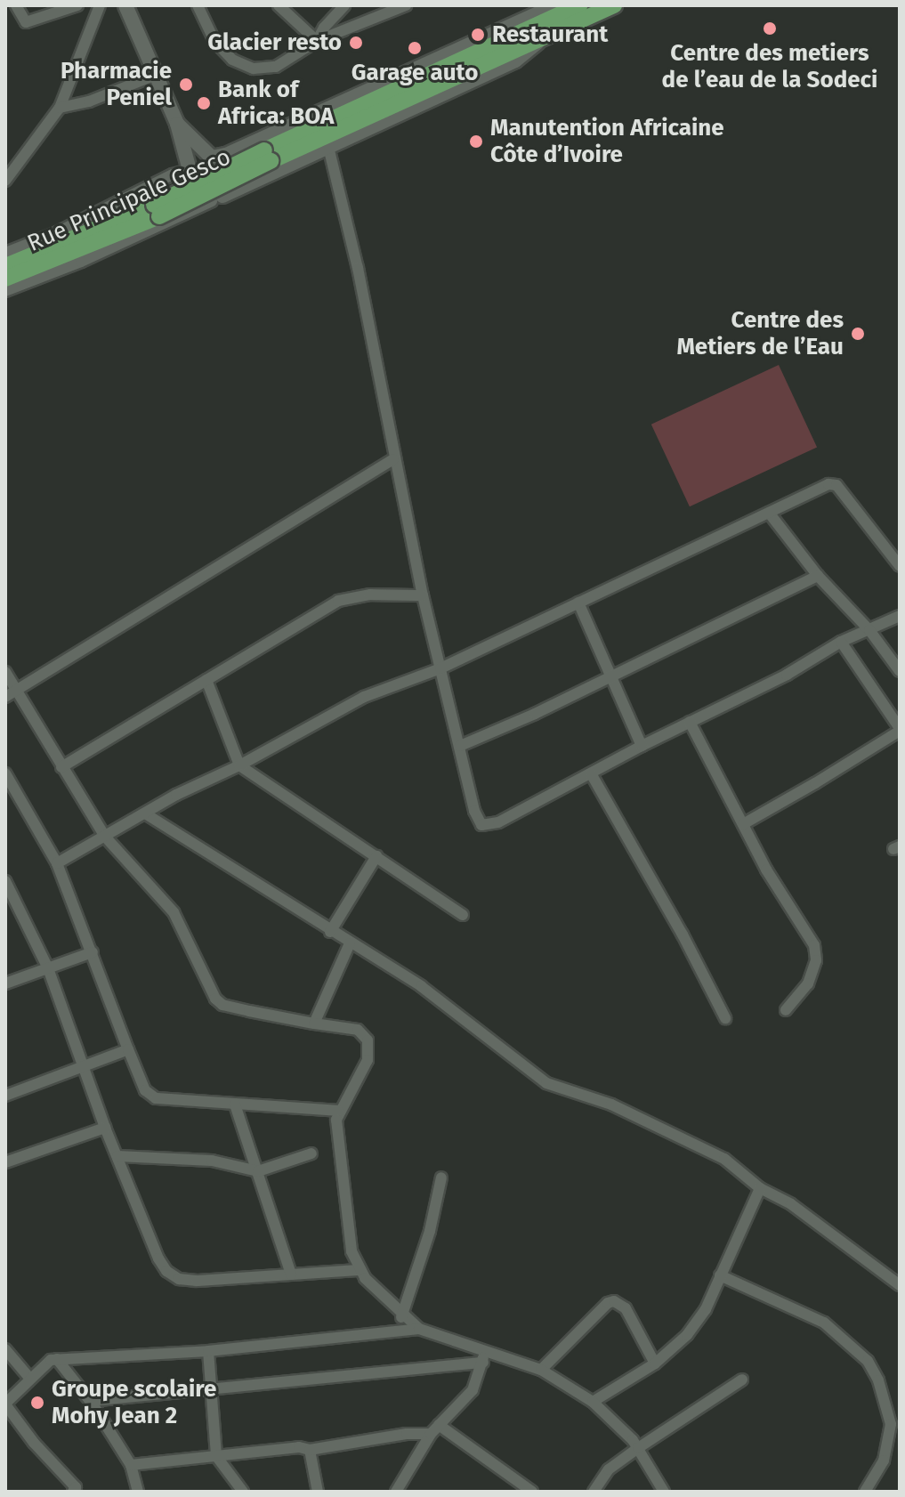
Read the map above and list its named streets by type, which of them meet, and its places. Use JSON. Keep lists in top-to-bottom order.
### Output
{
  "streets": {
    "main road": ["Rue Principale Gesco"]
  },
  "places": [
    "Centre des metiers de l’eau de la Sodeci",
    "Restaurant",
    "Glacier resto",
    "Garage auto",
    "Pharmacie Peniel",
    "Bank of Africa: BOA",
    "Manutention Africaine Côte d’Ivoire",
    "Centre des Metiers de l’Eau",
    "Groupe scolaire Mohy Jean 2"
  ]
}
